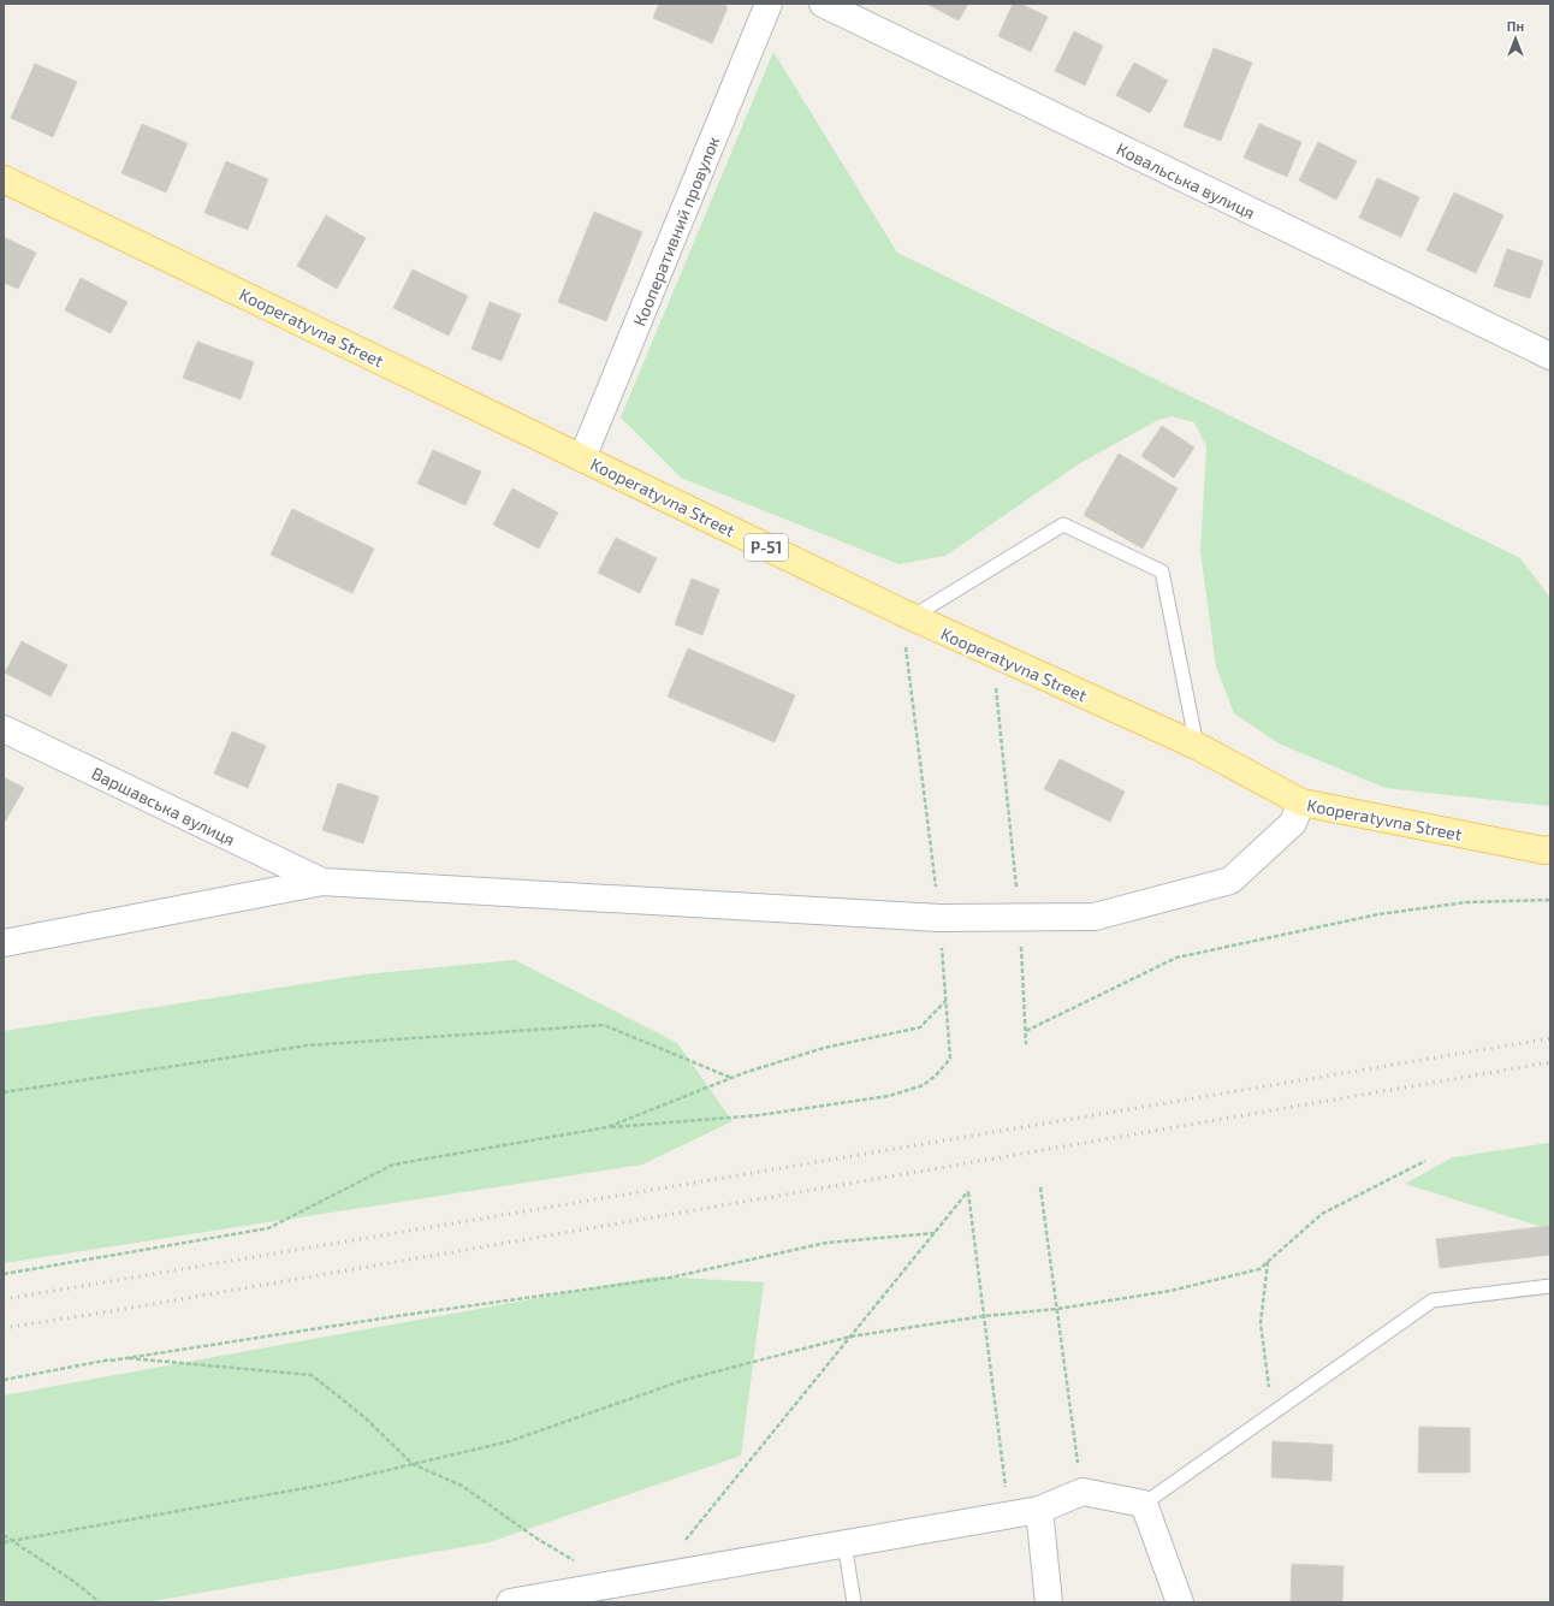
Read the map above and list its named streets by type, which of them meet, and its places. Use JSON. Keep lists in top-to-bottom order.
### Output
{
  "streets": {
    "main road": ["Kooperatyvna Street", "Р-51"],
    "street": ["Ковальська вулиця", "Кооперативний провулок", "Варшавська вулиця"]
  },
  "crossings": [
    ["Кооперативний провулок", "Kooperatyvna Street"]
  ],
  "north": "top"
}
